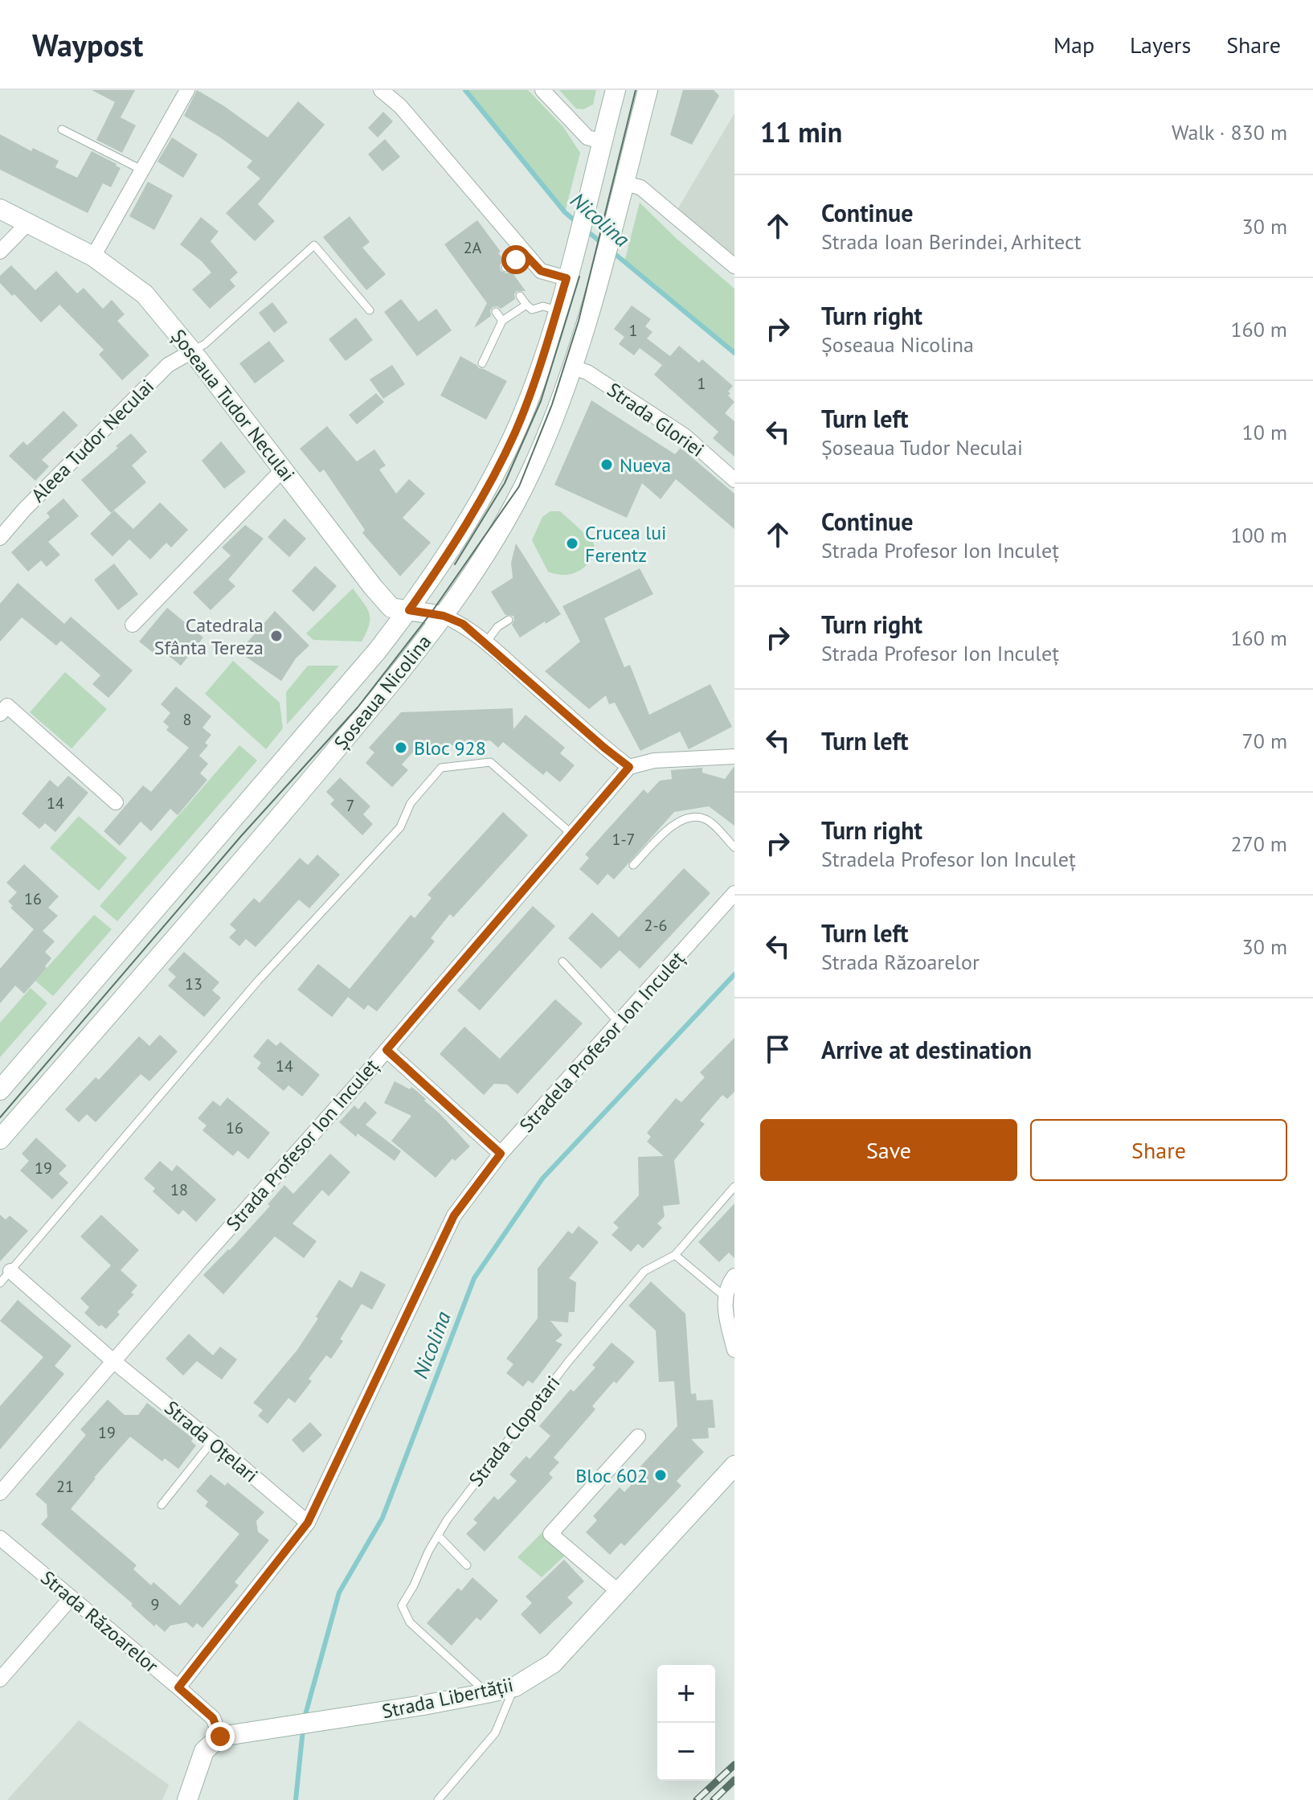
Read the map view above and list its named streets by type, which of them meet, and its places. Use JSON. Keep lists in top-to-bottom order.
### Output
{
  "streets": {
    "main road": ["Șoseaua Tudor Neculai", "Șoseaua Nicolina", "Strada Libertății"],
    "street": [
      "Strada Gloriei",
      "Aleea Tudor Neculai",
      "Stradela Profesor Ion Inculeț",
      "Strada Profesor Ion Inculeț",
      "Strada Oțelari",
      "Strada Răzoarelor"
    ],
    "lane": ["Strada Clopotari"]
  },
  "crossings": [
    ["Șoseaua Tudor Neculai", "Aleea Tudor Neculai"],
    ["Șoseaua Tudor Neculai", "Șoseaua Nicolina"],
    ["Strada Gloriei", "Șoseaua Nicolina"],
    ["Stradela Profesor Ion Inculeț", "Strada Oțelari"],
    ["Stradela Profesor Ion Inculeț", "Strada Răzoarelor"],
    ["Strada Profesor Ion Inculeț", "Strada Oțelari"],
    ["Strada Clopotari", "Strada Libertății"],
    ["Strada Răzoarelor", "Strada Libertății"]
  ],
  "water": ["Nicolina"],
  "places": [
    "Nueva",
    "Crucea lui Ferentz",
    "Catedrala Sfânta Tereza",
    "Bloc 928",
    "Bloc 602"
  ],
  "house_numbers": [
    "2A",
    "1",
    "1",
    "8",
    "14",
    "7",
    "1-7",
    "16",
    "2-6",
    "13",
    "14",
    "16",
    "19",
    "18",
    "19",
    "21",
    "9"
  ],
  "page": {
    "header": "Waypost",
    "nav": ["Map", "Layers", "Share"],
    "heading": ["11 min", "Walk · 830 m"],
    "list": [
      ["Continue", "Strada Ioan Berindei, Arhitect", "30 m"],
      ["Turn right", "Șoseaua Nicolina", "160 m"],
      ["Turn left", "Șoseaua Tudor Neculai", "10 m"],
      ["Continue", "Strada Profesor Ion Inculeț", "100 m"],
      ["Turn right", "Strada Profesor Ion Inculeț", "160 m"],
      ["Turn left", "70 m"],
      ["Turn right", "Stradela Profesor Ion Inculeț", "270 m"],
      ["Turn left", "Strada Răzoarelor", "30 m"],
      "Arrive at destination"
    ],
    "buttons": ["Save", "Share"],
    "map_buttons": ["+", "−"]
  }
}
